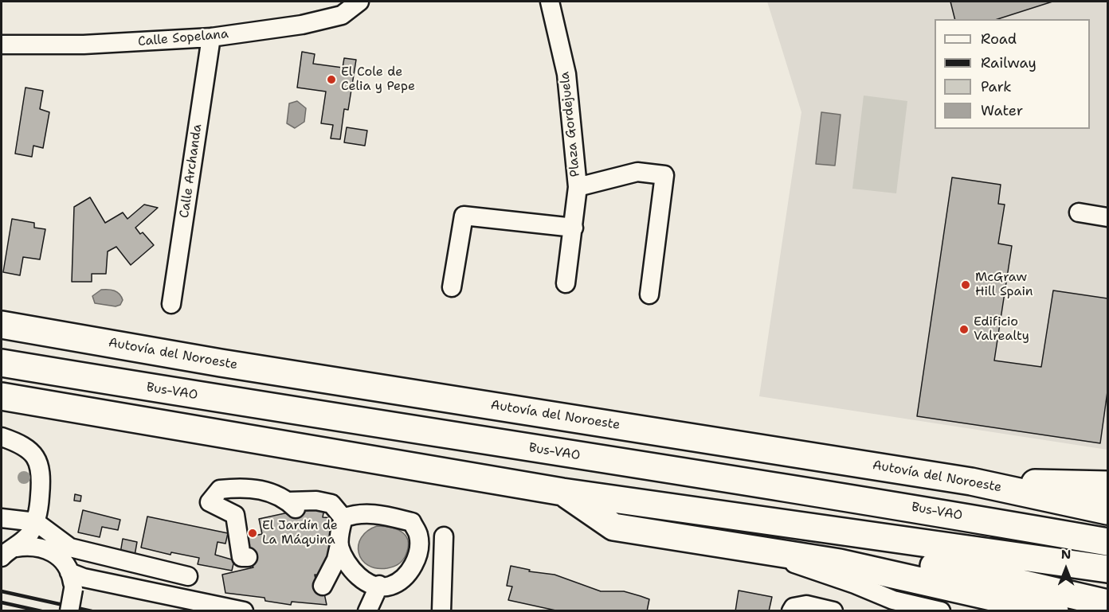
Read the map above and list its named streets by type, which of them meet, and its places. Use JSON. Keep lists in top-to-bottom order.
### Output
{
  "streets": {
    "highway": ["Autovía del Noroeste", "Bus-VAO"],
    "street": ["Calle Sopelana", "Plaza Gordejuela", "Calle Archanda"]
  },
  "crossings": [
    ["Calle Sopelana", "Calle Archanda"]
  ],
  "places": [
    "El Cole de Celia y Pepe",
    "McGraw Hill Spain",
    "Edificio Valrealty",
    "El Jardín de La Máquina"
  ],
  "legend": [
    "Road",
    "Railway",
    "Park",
    "Water"
  ],
  "north": "top"
}
